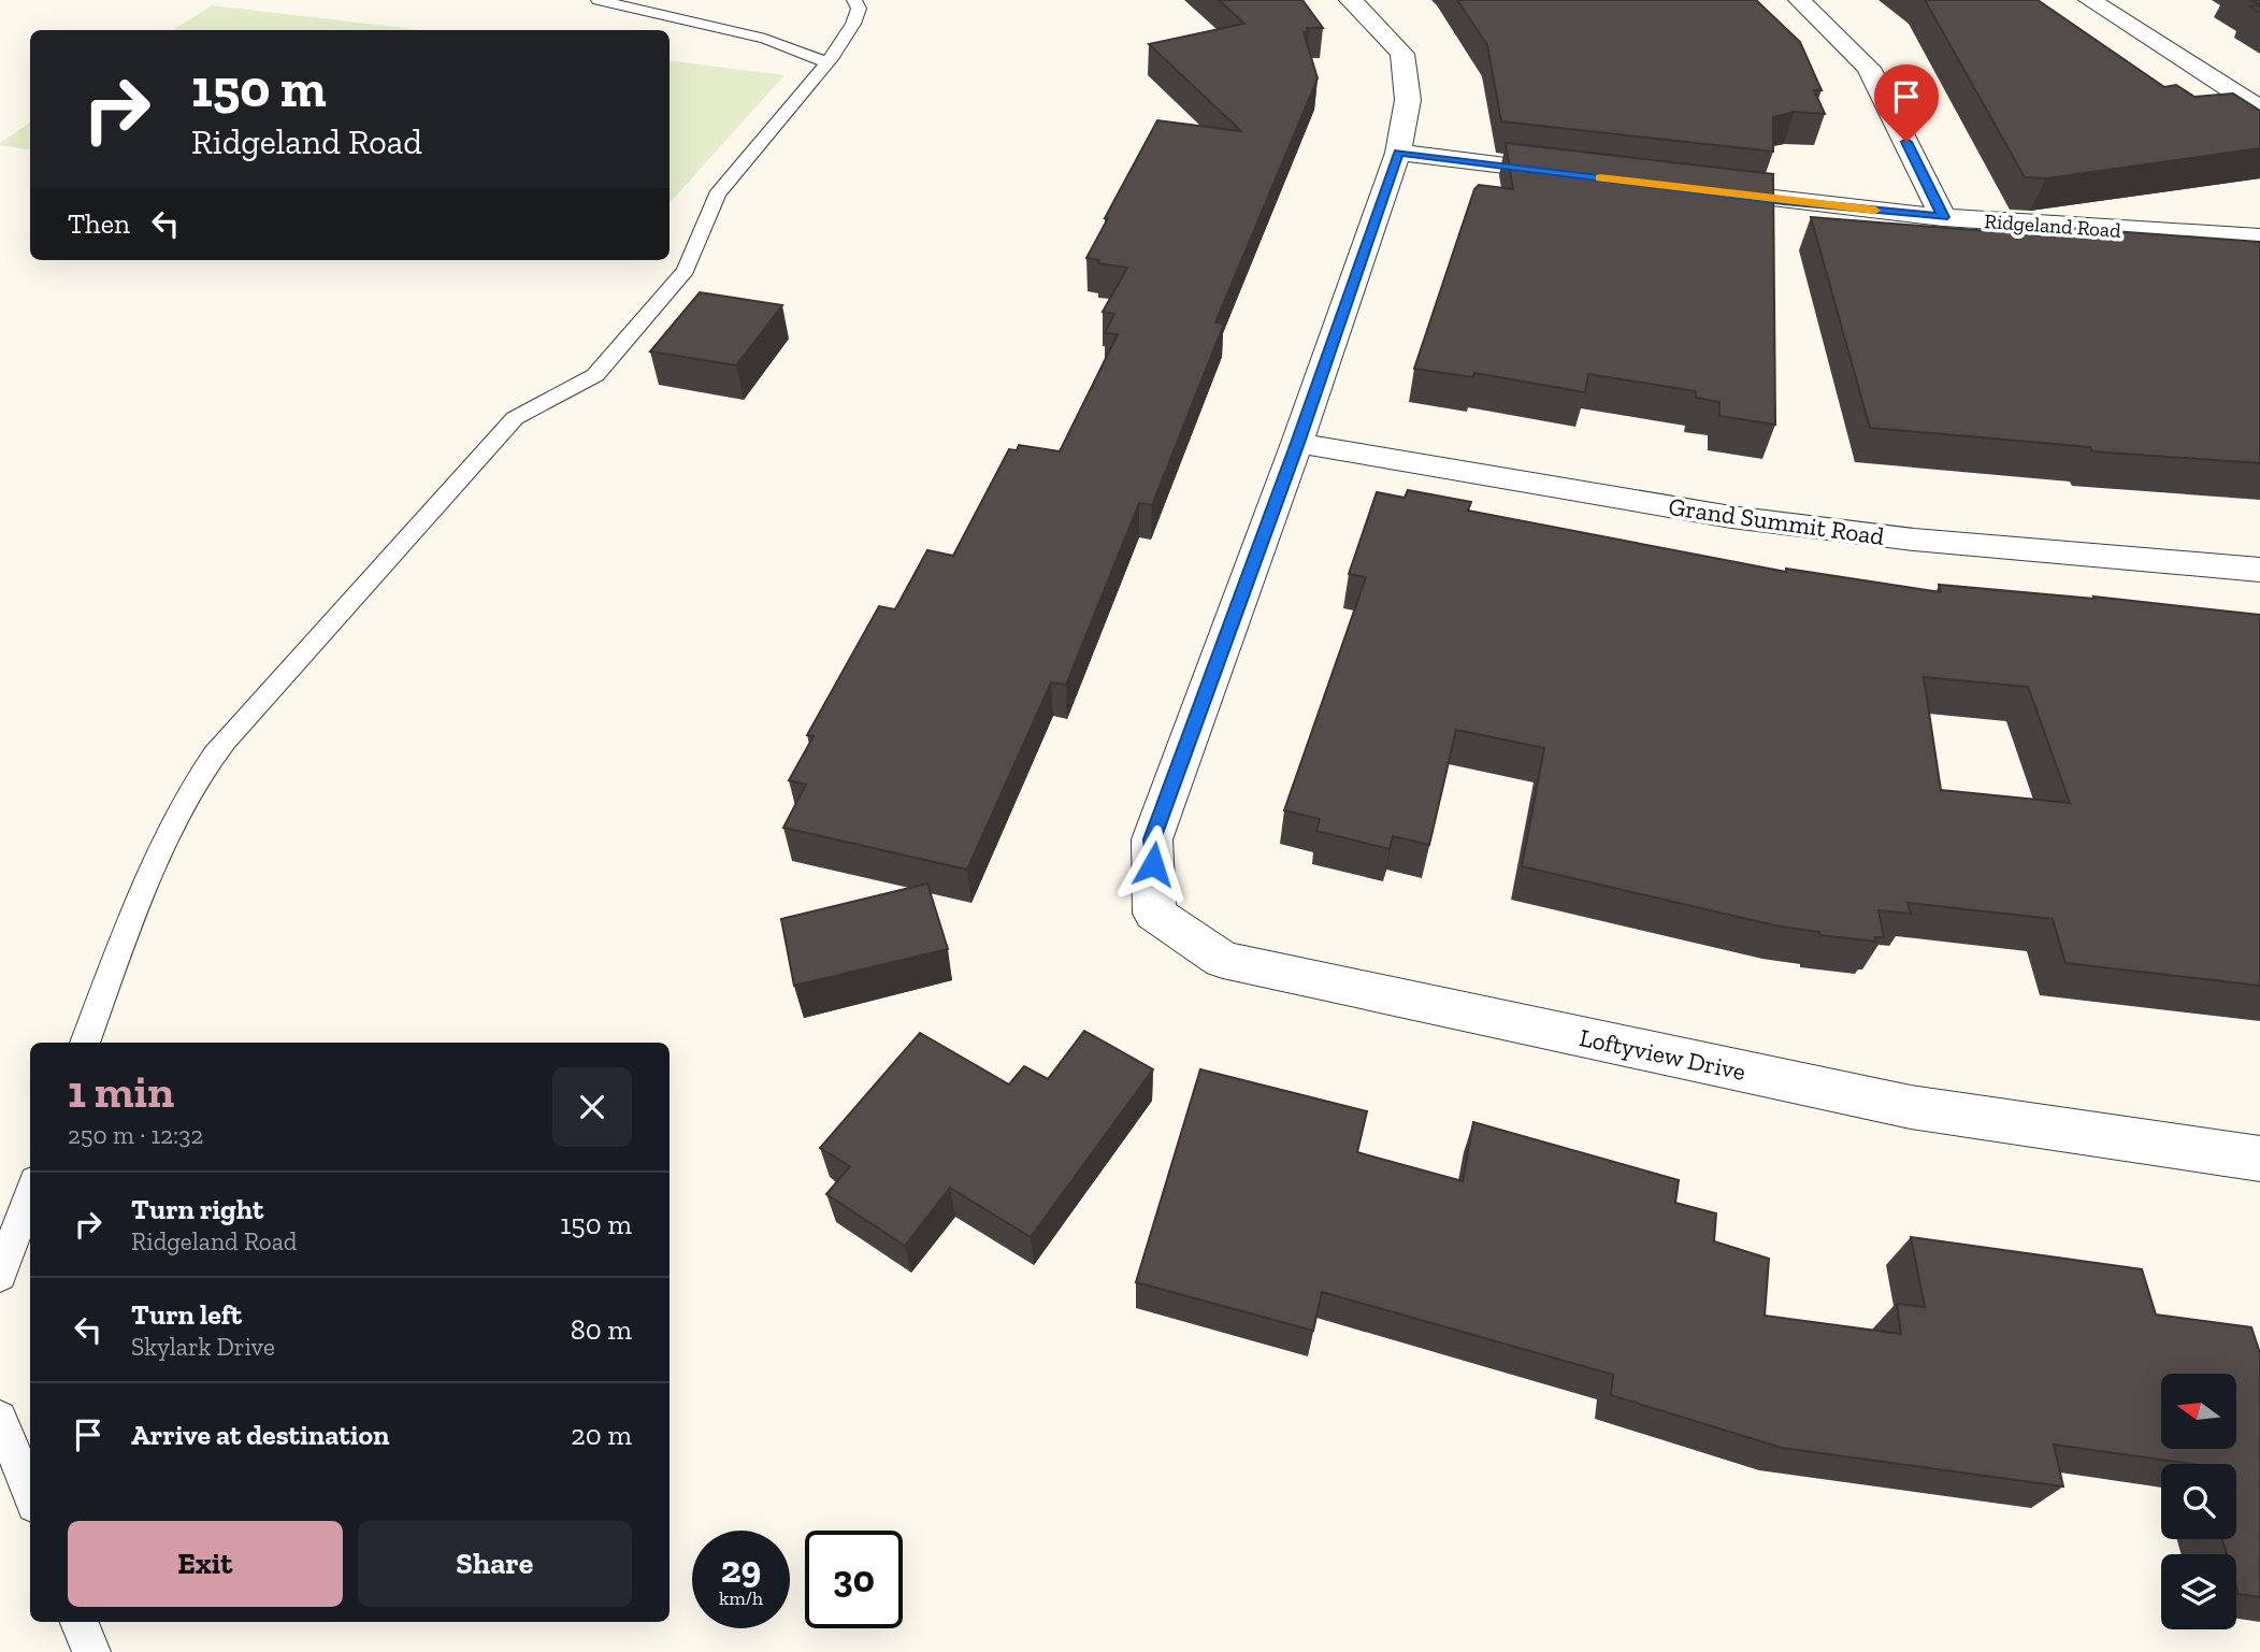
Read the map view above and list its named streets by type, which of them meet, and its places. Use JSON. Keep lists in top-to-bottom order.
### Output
{
  "streets": {
    "street": ["Ridgeland Road", "Grand Summit Road", "Loftyview Drive"]
  },
  "crossings": [
    ["Grand Summit Road", "Loftyview Drive"]
  ],
  "north": "left",
  "page": {
    "turn": ["150 m", "Ridgeland Road"],
    "then": "Then",
    "heading": ["1 min", "250 m · 12:32"],
    "list": [
      {
        "name": "Turn right",
        "note": "Ridgeland Road",
        "value": "150 m"
      },
      {
        "name": "Turn left",
        "note": "Skylark Drive",
        "value": "80 m"
      },
      {
        "name": "Arrive at destination",
        "value": "20 m"
      }
    ],
    "buttons": ["Exit", "Share"],
    "speed": "29 km/h",
    "limit": "30"
  }
}
